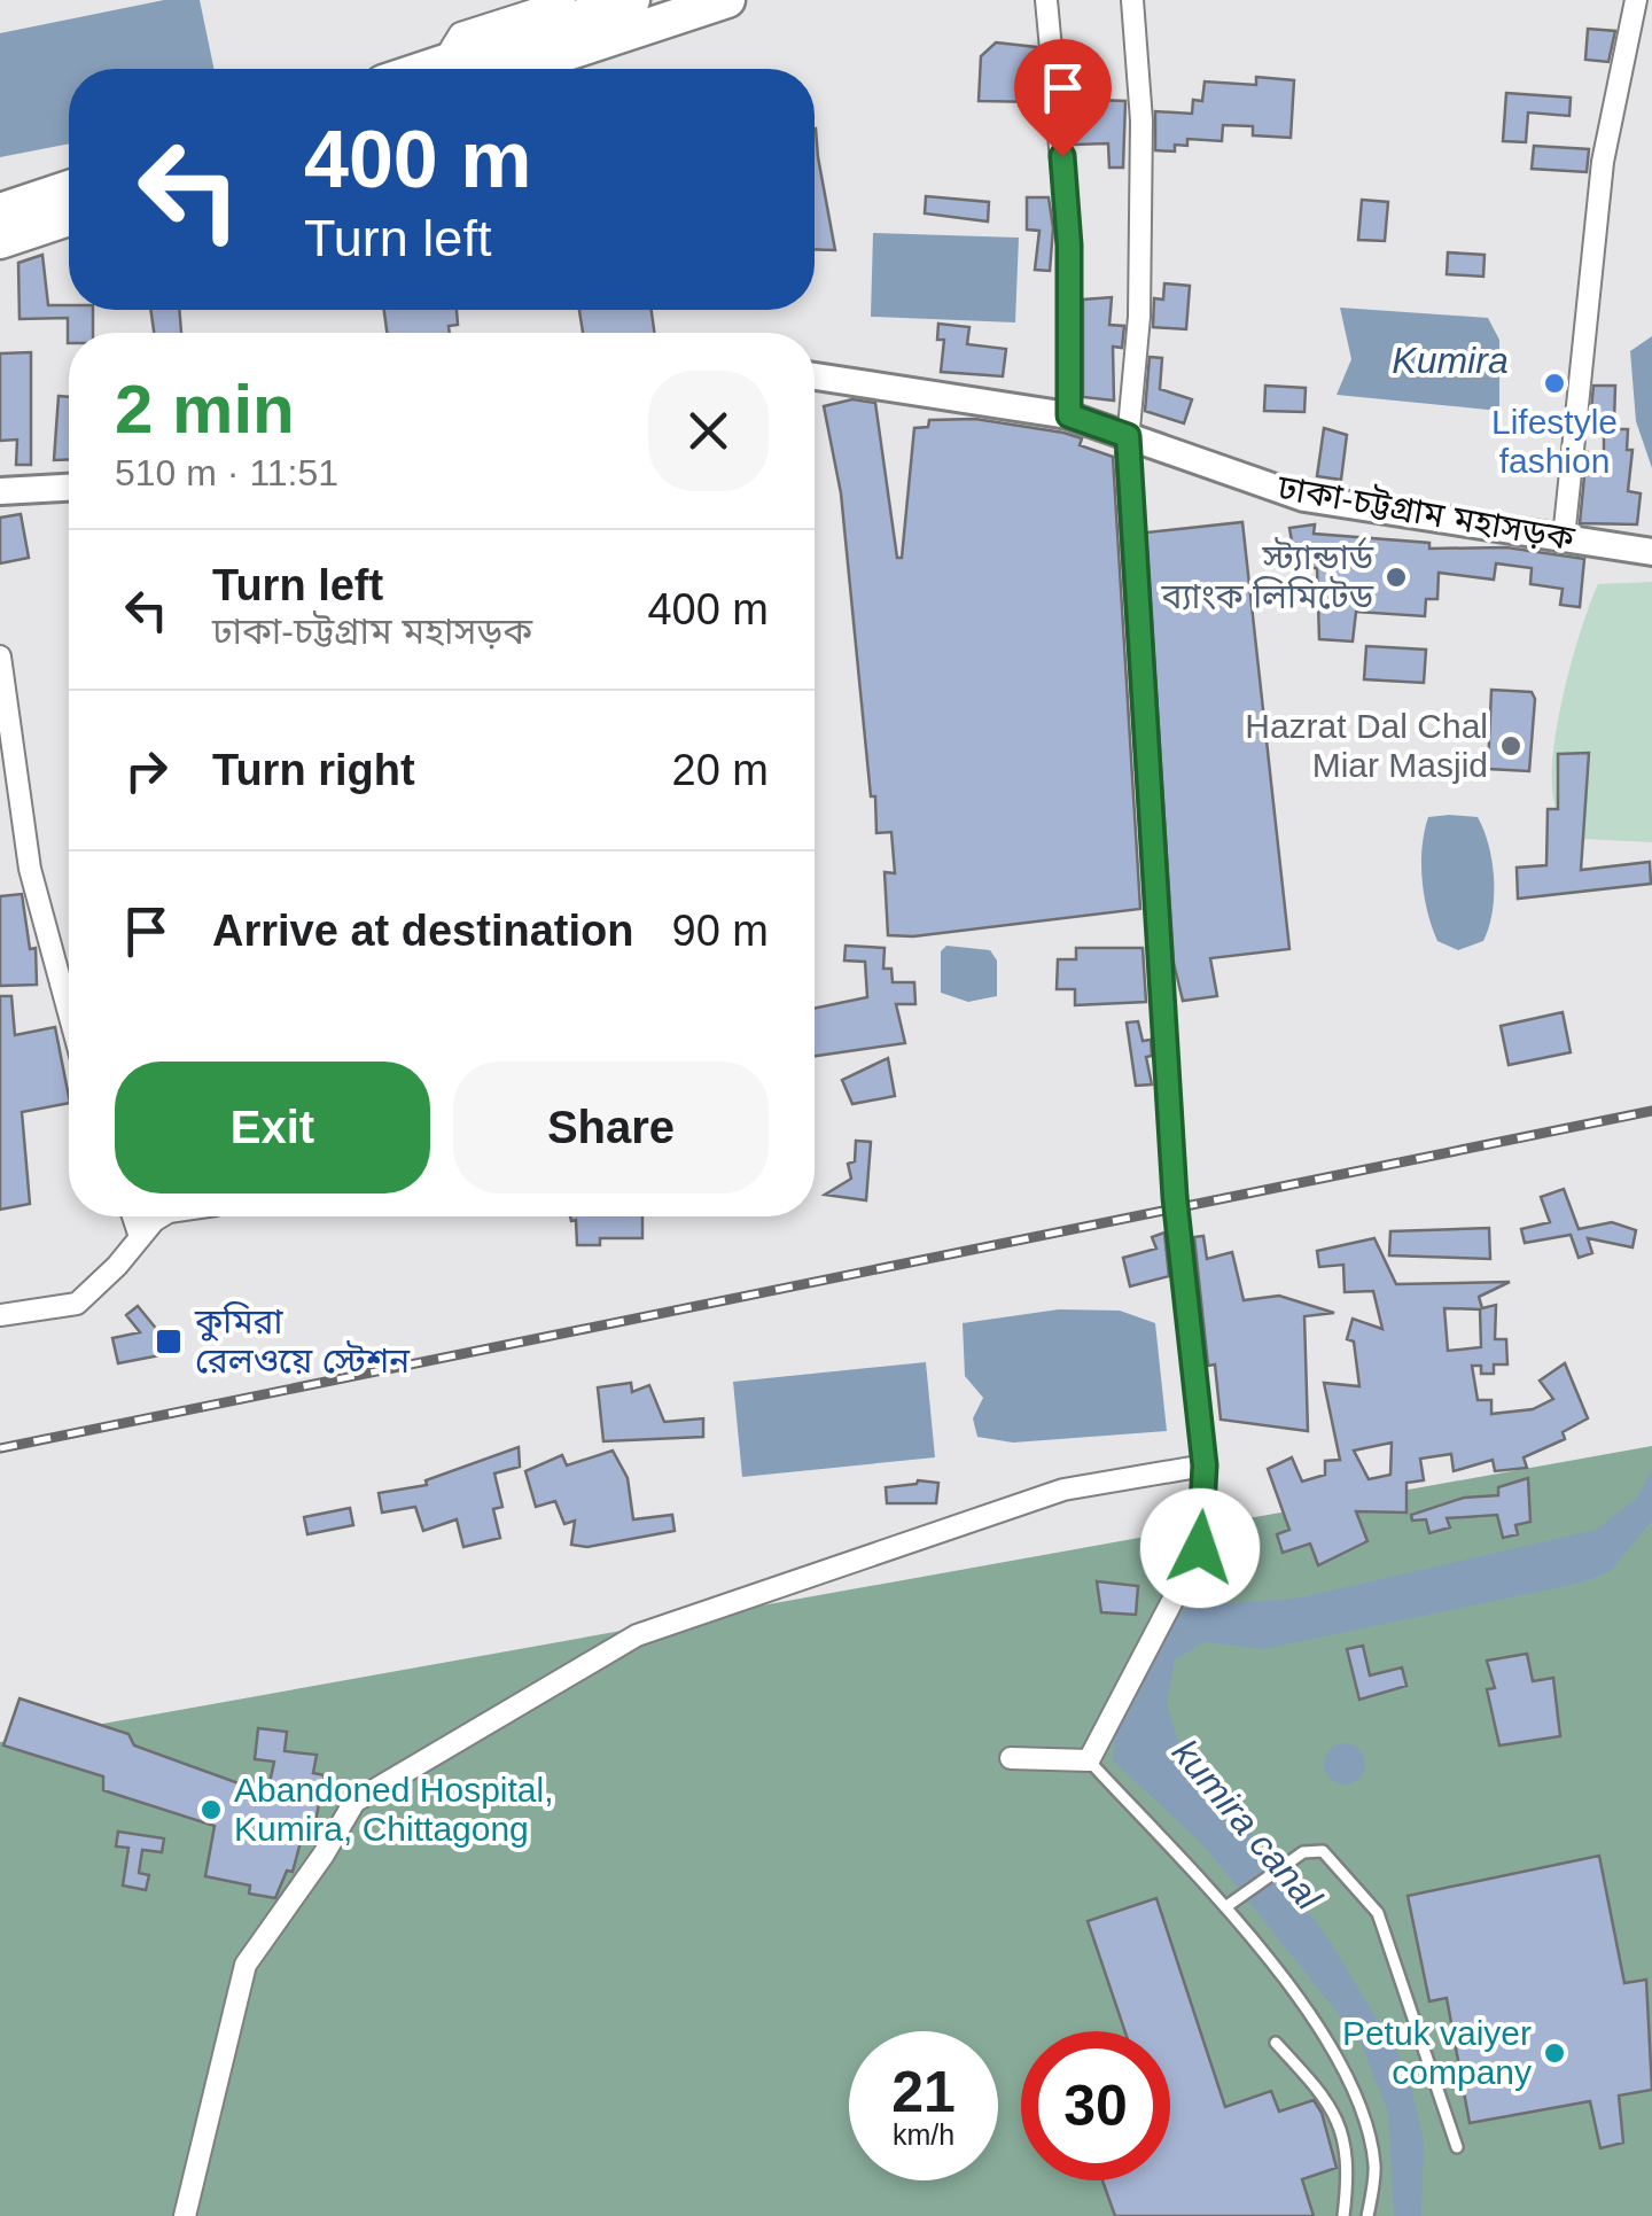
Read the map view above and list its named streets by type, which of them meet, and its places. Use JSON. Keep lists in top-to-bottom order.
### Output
{
  "streets": {
    "street": ["ঢাকা-চট্টগ্রাম মহাসড়ক"]
  },
  "water": ["Kumira", "kumira canal"],
  "places": {
    "other": [
      "Lifestyle fashion",
      "স্ট্যান্ডার্ড ব্যাংক লিমিটেড",
      "Hazrat Dal Chal Miar Masjid",
      "Abandoned Hospital, Kumira, Chittagong",
      "Petuk vaiyer company"
    ],
    "transit": ["কুমিরা রেলওয়ে স্টেশন"]
  },
  "page": {
    "turn": ["400 m", "Turn left"],
    "heading": ["2 min", "510 m · 11:51"],
    "list": [
      {
        "name": "Turn left",
        "note": "ঢাকা-চট্টগ্রাম মহাসড়ক",
        "value": "400 m"
      },
      {
        "name": "Turn right",
        "value": "20 m"
      },
      {
        "name": "Arrive at destination",
        "value": "90 m"
      }
    ],
    "buttons": ["Exit", "Share"],
    "speed": "21 km/h",
    "limit": "30"
  }
}
